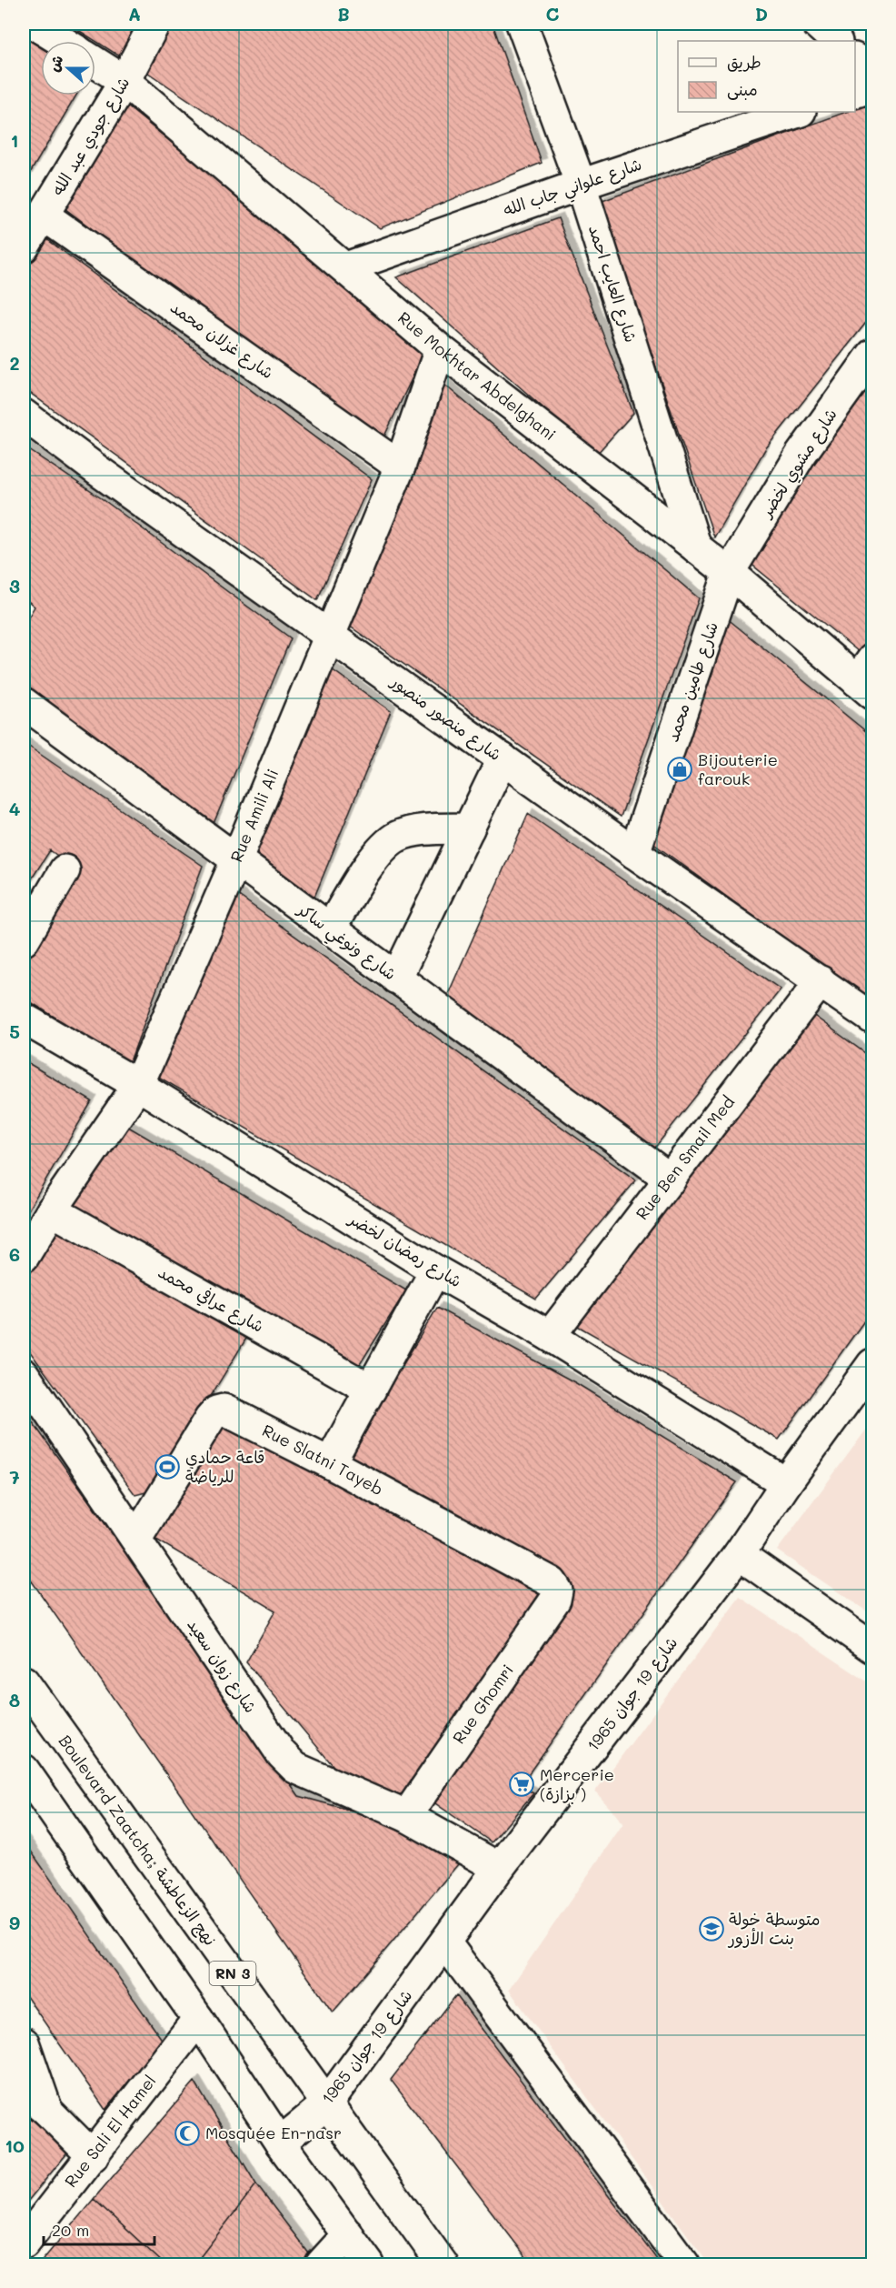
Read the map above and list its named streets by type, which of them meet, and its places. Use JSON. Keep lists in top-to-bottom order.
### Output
{
  "streets": {
    "street": [
      "شارع جودي عبد الله",
      "شارع علواني جاب الله",
      "شارع العايب احمد",
      "شارع غزلان محمد",
      "Rue Mokhtar Abdelghani",
      "شارع مشوي لخضر",
      "شارع طامين محمد",
      "شارع منصور منصور",
      "Rue Amili Ali",
      "شارع ونوغي ساكر",
      "Rue Ben Smail Med",
      "شارع رمضان لخضر",
      "شارع عرافي محمد",
      "Rue Slatni Tayeb",
      "شارع زوان سعيد",
      "شارع 19 جوان 1965",
      "Rue Ghomri",
      "Boulevard Zaatcha; نهج الزعاطشة",
      "RN 3",
      "Rue Sali El Hamel"
    ]
  },
  "crossings": [
    ["شارع جودي عبد الله", "شارع غزلان محمد"],
    ["شارع جودي عبد الله", "Rue Mokhtar Abdelghani"],
    ["شارع علواني جاب الله", "شارع العايب احمد"],
    ["شارع علواني جاب الله", "Rue Mokhtar Abdelghani"],
    ["شارع العايب احمد", "Rue Mokhtar Abdelghani"],
    ["شارع غزلان محمد", "Rue Amili Ali"],
    ["Rue Mokhtar Abdelghani", "شارع مشوي لخضر"],
    ["Rue Mokhtar Abdelghani", "شارع طامين محمد"],
    ["Rue Mokhtar Abdelghani", "Rue Amili Ali"],
    ["شارع مشوي لخضر", "شارع طامين محمد"],
    ["شارع طامين محمد", "شارع منصور منصور"],
    ["شارع منصور منصور", "Rue Amili Ali"],
    ["شارع منصور منصور", "Rue Ben Smail Med"],
    ["Rue Amili Ali", "شارع ونوغي ساكر"],
    ["Rue Amili Ali", "شارع رمضان لخضر"],
    ["Rue Amili Ali", "شارع عرافي محمد"],
    ["شارع ونوغي ساكر", "Rue Ben Smail Med"],
    ["Rue Ben Smail Med", "شارع رمضان لخضر"],
    ["شارع رمضان لخضر", "شارع 19 جوان 1965"],
    ["Rue Slatni Tayeb", "شارع زوان سعيد"],
    ["Rue Slatni Tayeb", "Rue Ghomri"],
    ["شارع زوان سعيد", "شارع 19 جوان 1965"],
    ["شارع زوان سعيد", "Rue Ghomri"],
    ["شارع 19 جوان 1965", "Boulevard Zaatcha; نهج الزعاطشة"]
  ],
  "places": {
    "shop": ["Bijouterie farouk"],
    "sports": ["قاعة حمادي للرياضة"],
    "supermarket": ["Mercerie (بزازة )"],
    "school or university": ["متوسطة خولة بنت الأزور"],
    "mosque": ["Mosquée En-nasr"]
  },
  "legend": ["طريق", "مبنى"],
  "scale_bar": "20 m",
  "north": "left",
  "grid": {
    "columns": [
      "A",
      "B",
      "C",
      "D"
    ],
    "rows": [
      "1",
      "2",
      "3",
      "4",
      "5",
      "6",
      "7",
      "8",
      "9",
      "10"
    ]
  }
}
